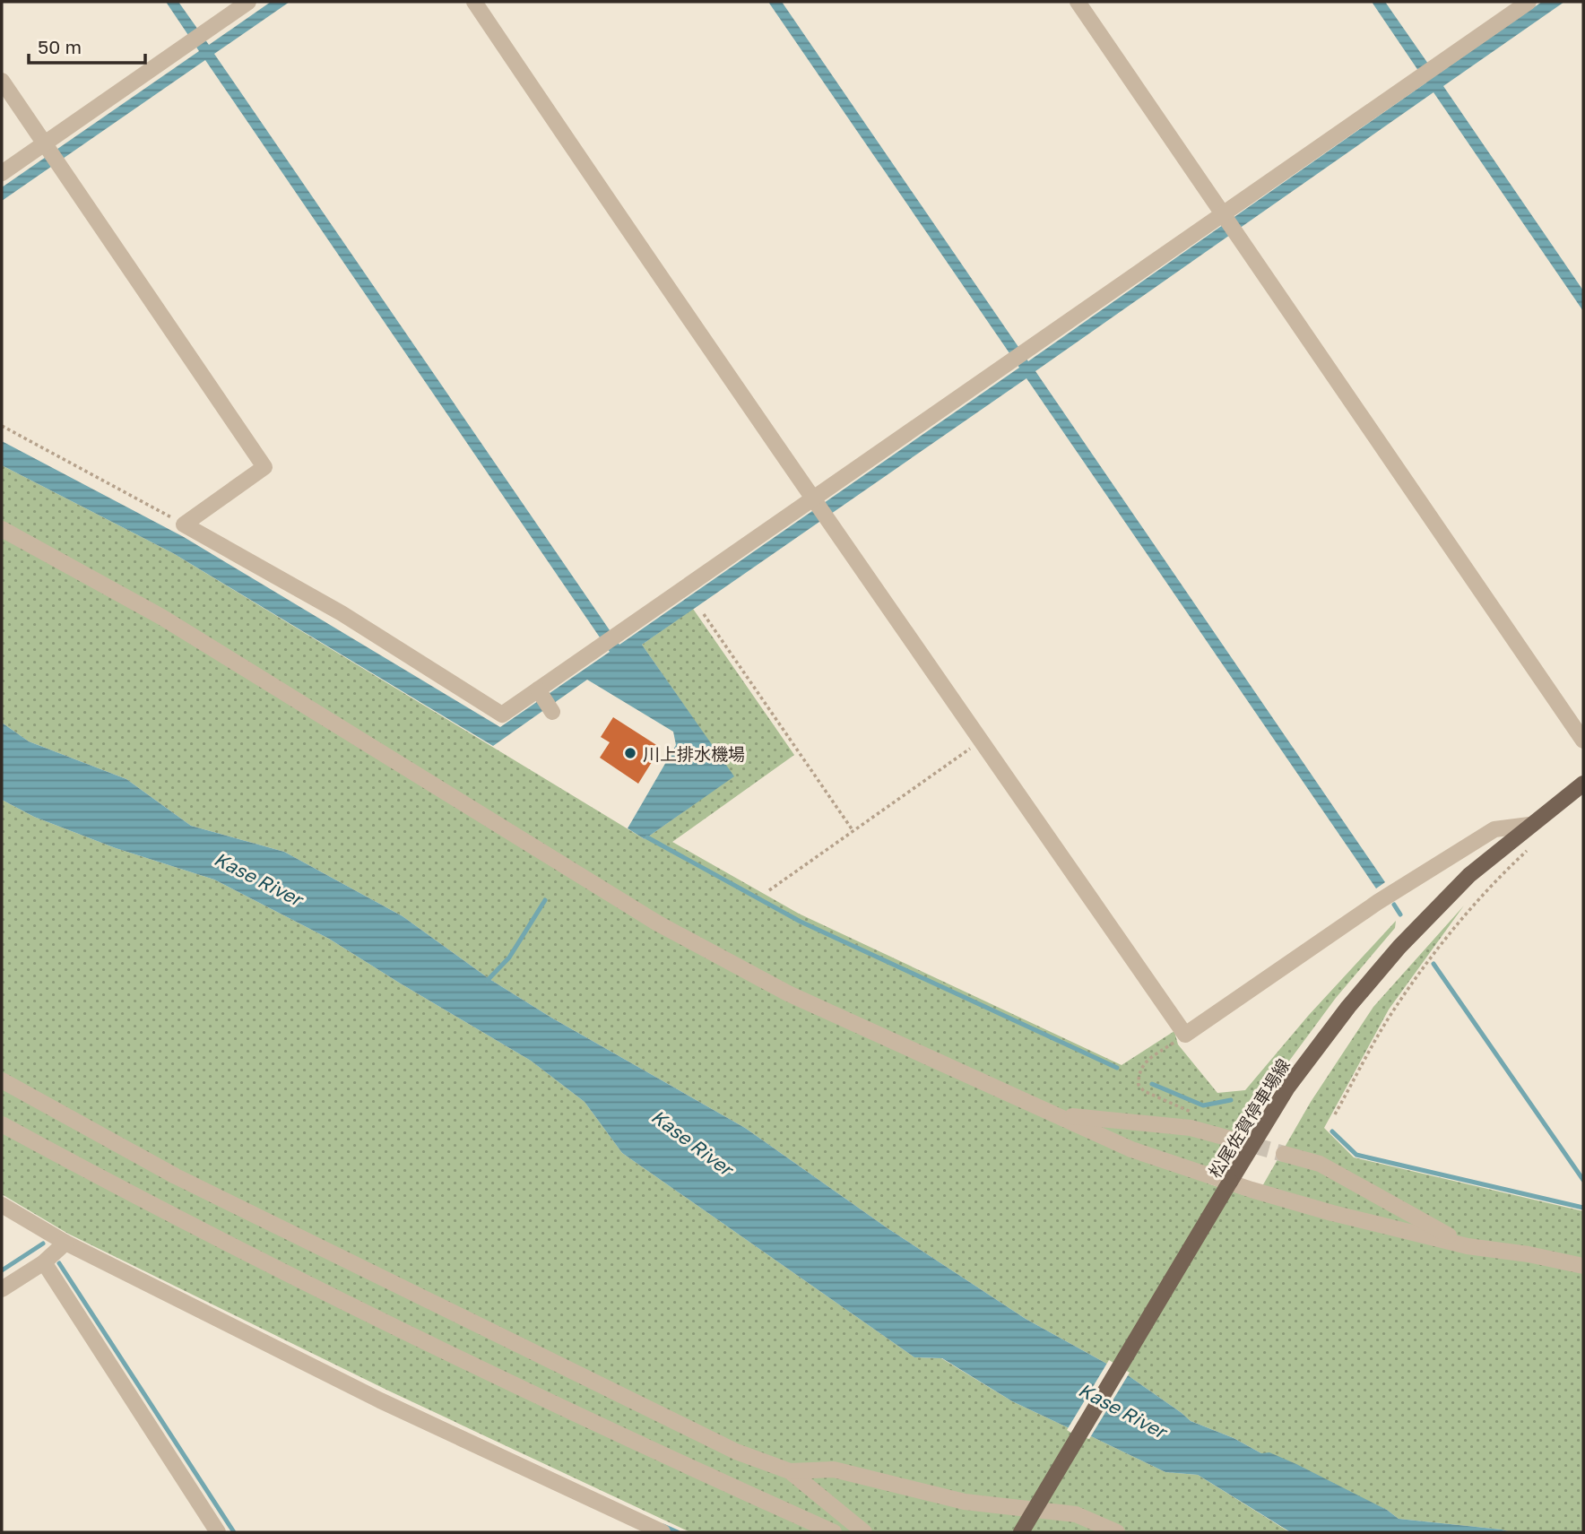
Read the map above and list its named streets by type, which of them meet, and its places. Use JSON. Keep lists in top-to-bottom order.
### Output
{
  "streets": {
    "main road": ["松尾佐賀停車場線"]
  },
  "water": ["Kase River"],
  "places": ["川上排水機場"],
  "scale_bar": "50 m"
}
